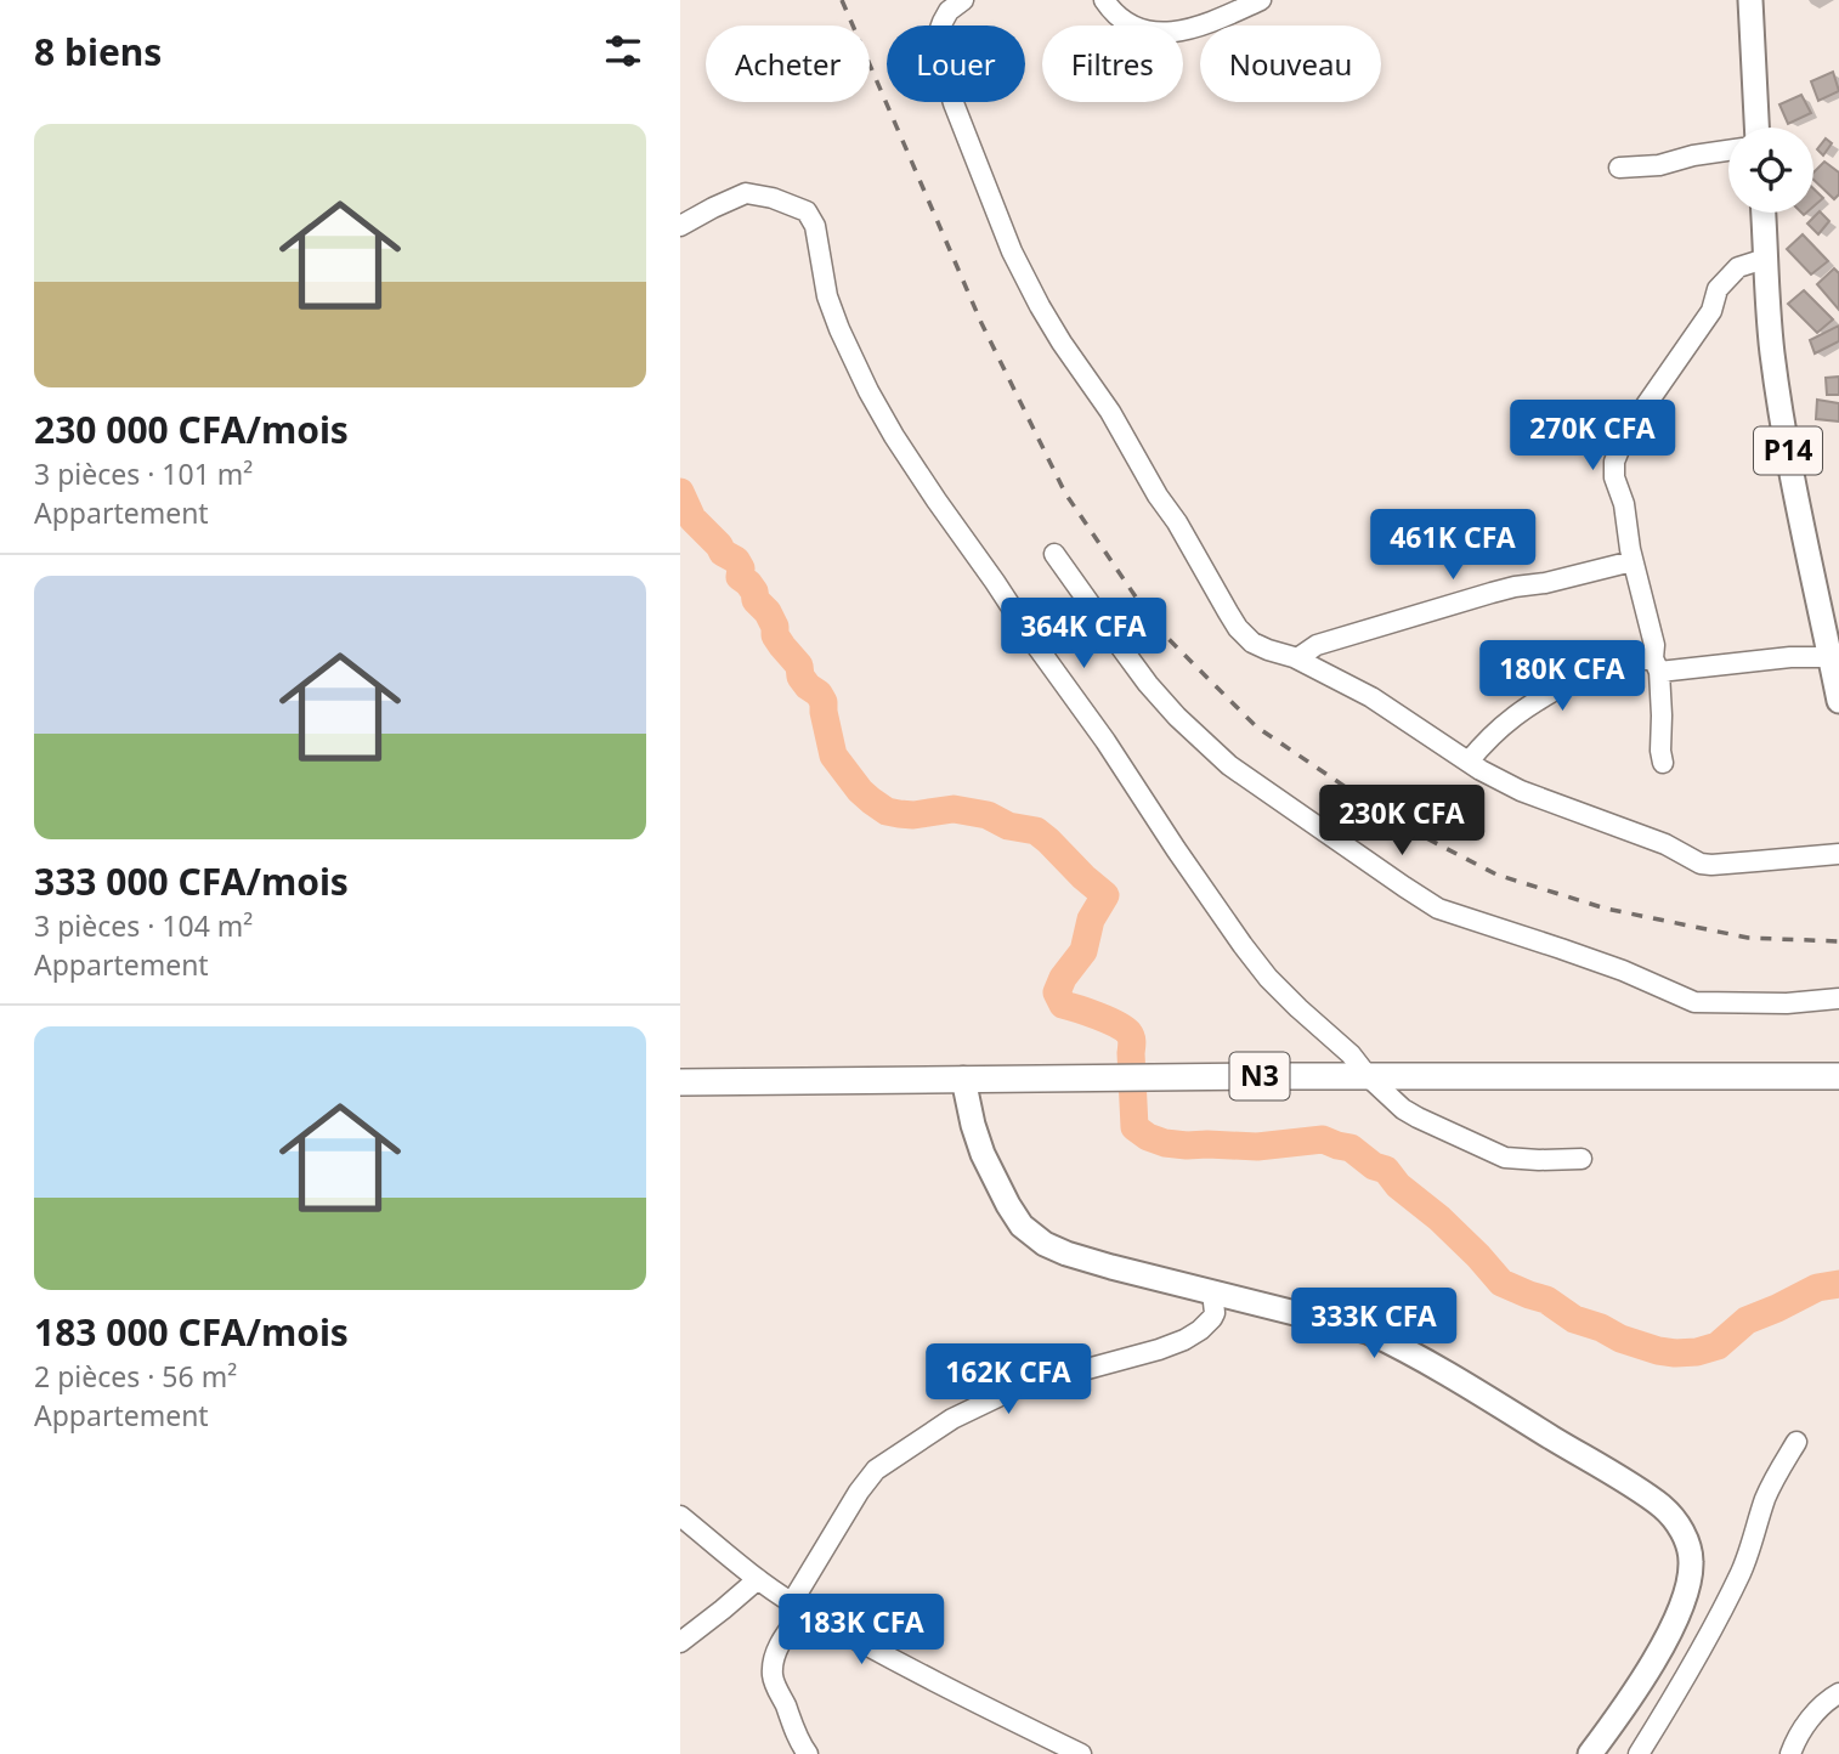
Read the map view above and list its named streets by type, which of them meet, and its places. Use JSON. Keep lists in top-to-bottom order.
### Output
{
  "streets": {
    "highway": ["N3"],
    "main road": ["P14"]
  },
  "page": {
    "heading": "8 biens",
    "chip": [
      "Acheter",
      "Louer",
      "Filtres",
      "Nouveau"
    ],
    "list": [
      {
        "name": "230 000 CFA/mois",
        "note": "3 pièces · 101 m² · Appartement"
      },
      {
        "name": "333 000 CFA/mois",
        "note": "3 pièces · 104 m² · Appartement"
      },
      {
        "name": "183 000 CFA/mois",
        "note": "2 pièces · 56 m² · Appartement"
      }
    ],
    "price": [
      "270K CFA",
      "461K CFA",
      "364K CFA",
      "180K CFA",
      "230K CFA",
      "333K CFA",
      "162K CFA",
      "183K CFA"
    ]
  }
}
